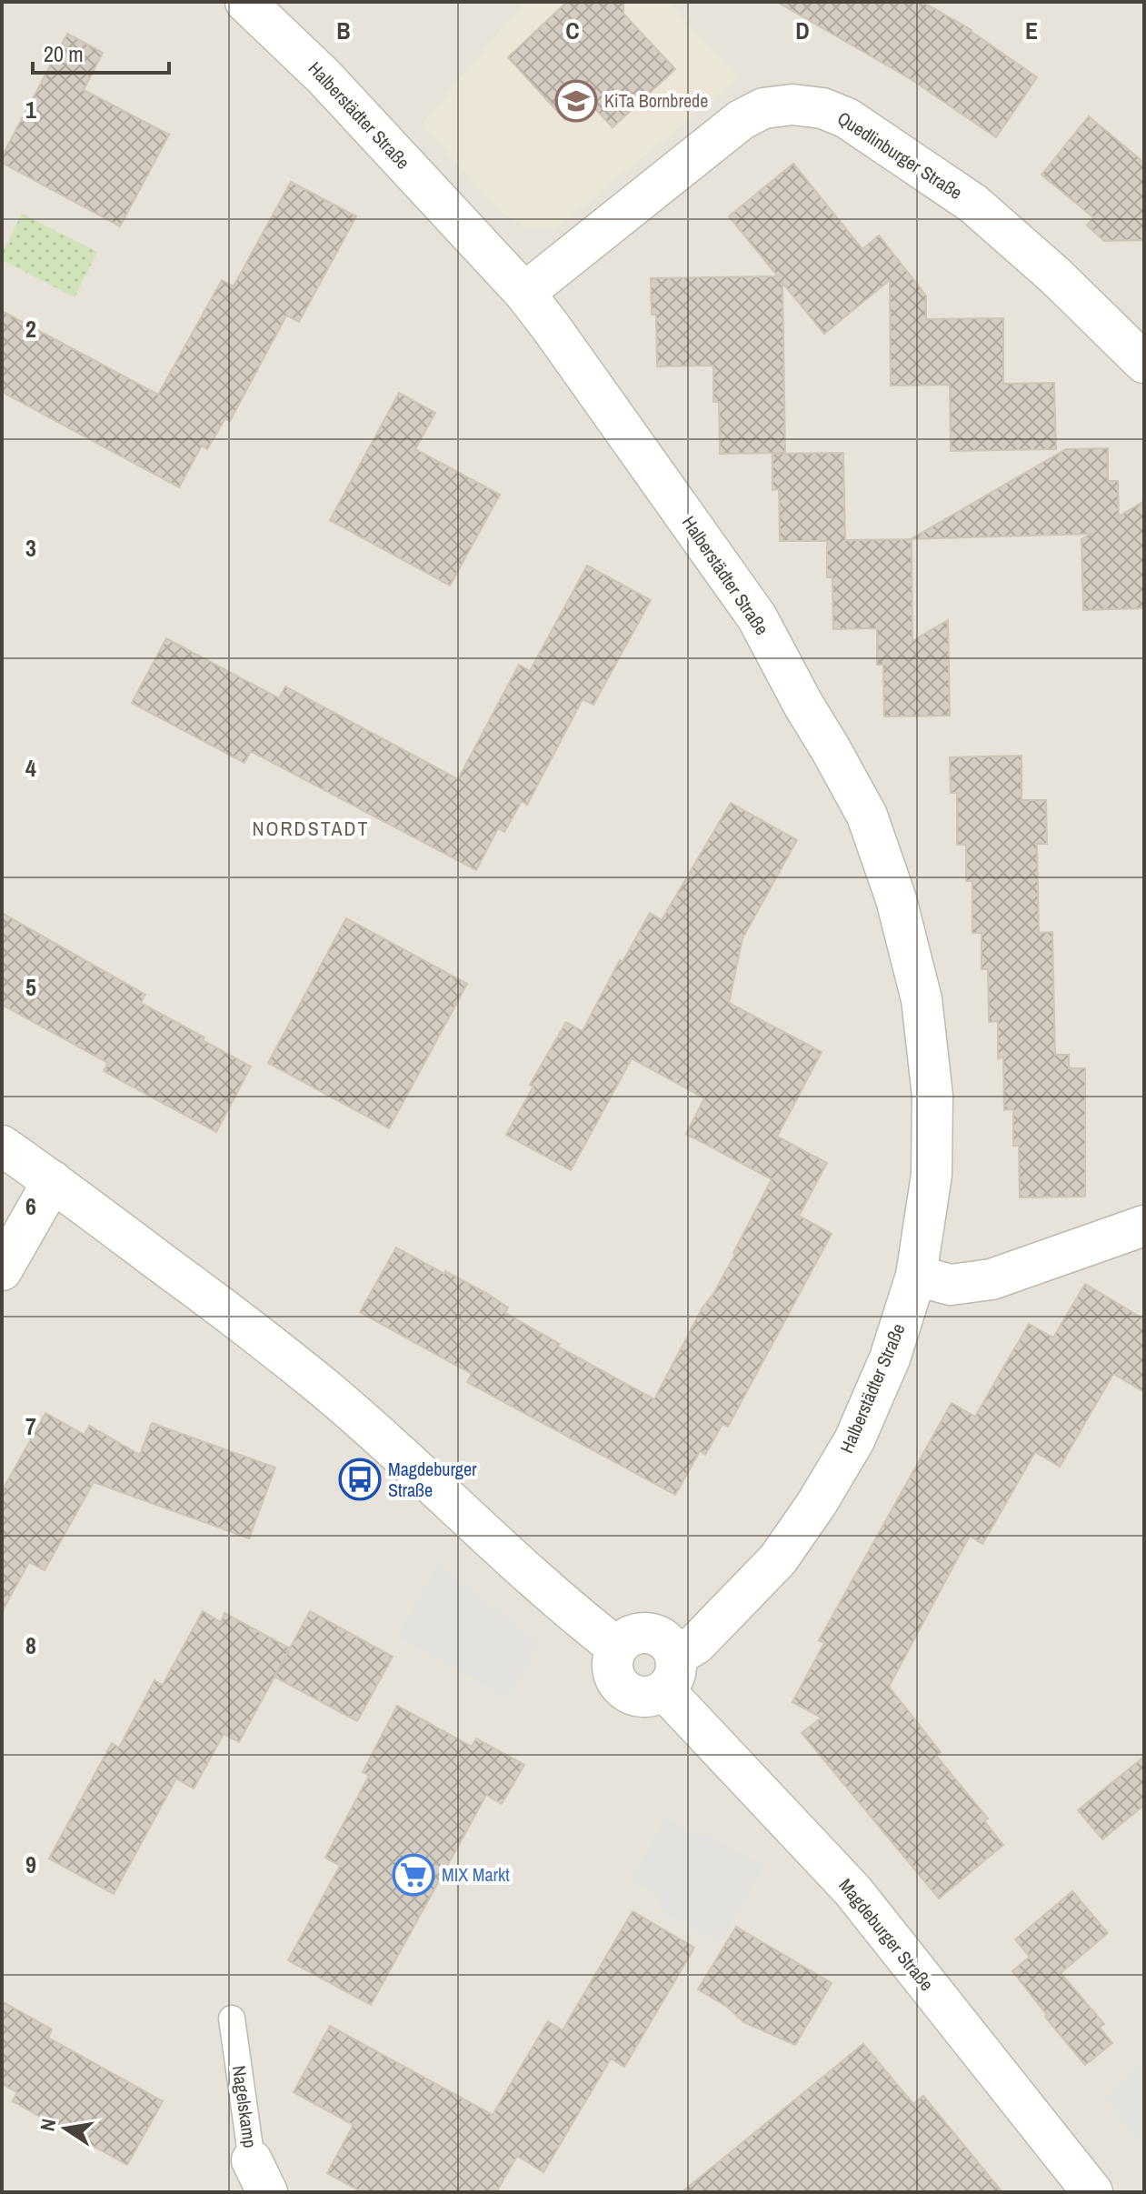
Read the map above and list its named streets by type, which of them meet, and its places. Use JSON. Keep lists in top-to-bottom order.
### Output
{
  "streets": {
    "street": ["Halberstädter Straße", "Quedlinburger Straße", "Magdeburger Straße"],
    "lane": ["Nagelskamp"]
  },
  "crossings": [
    ["Halberstädter Straße", "Quedlinburger Straße"],
    ["Halberstädter Straße", "Magdeburger Straße"]
  ],
  "districts": ["NORDSTADT"],
  "places": {
    "school or university": ["KiTa Bornbrede"],
    "bus stop": ["Magdeburger Straße"],
    "supermarket": ["MIX Markt"]
  },
  "scale_bar": "20 m",
  "north": "left",
  "grid": {
    "columns": [
      "B",
      "C",
      "D",
      "E"
    ],
    "rows": [
      "1",
      "2",
      "3",
      "4",
      "5",
      "6",
      "7",
      "8",
      "9"
    ]
  }
}
